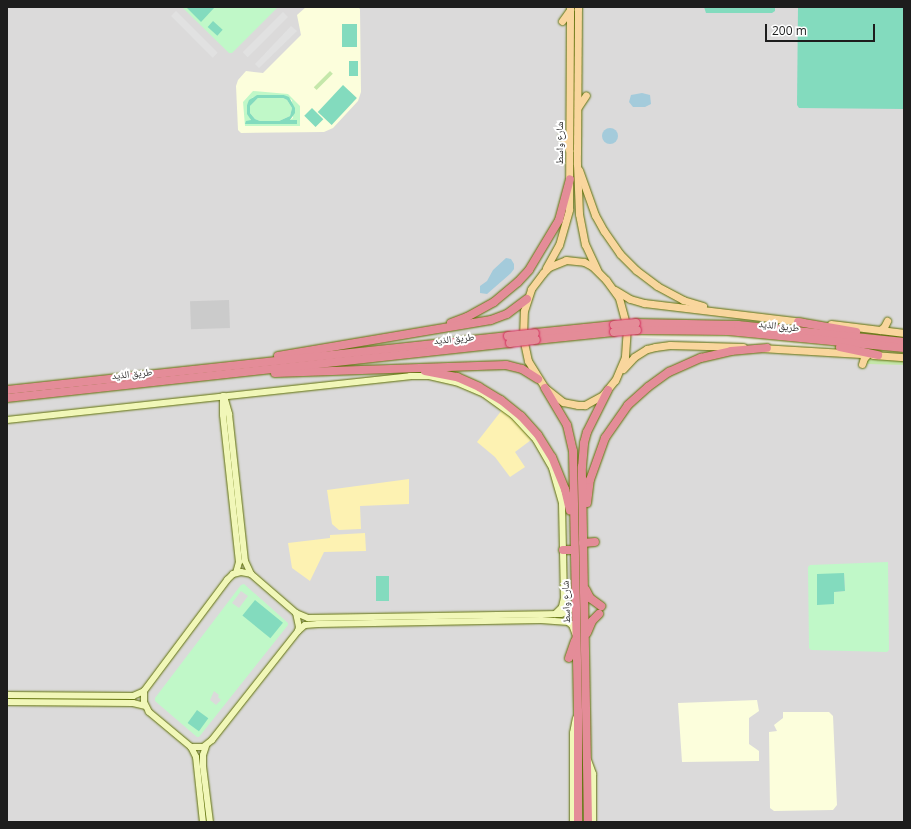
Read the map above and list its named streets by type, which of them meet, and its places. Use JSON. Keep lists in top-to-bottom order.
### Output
{
  "streets": {
    "highway": ["شارع واسط", "طريق الذيد"]
  },
  "scale_bar": "200 m"
}
